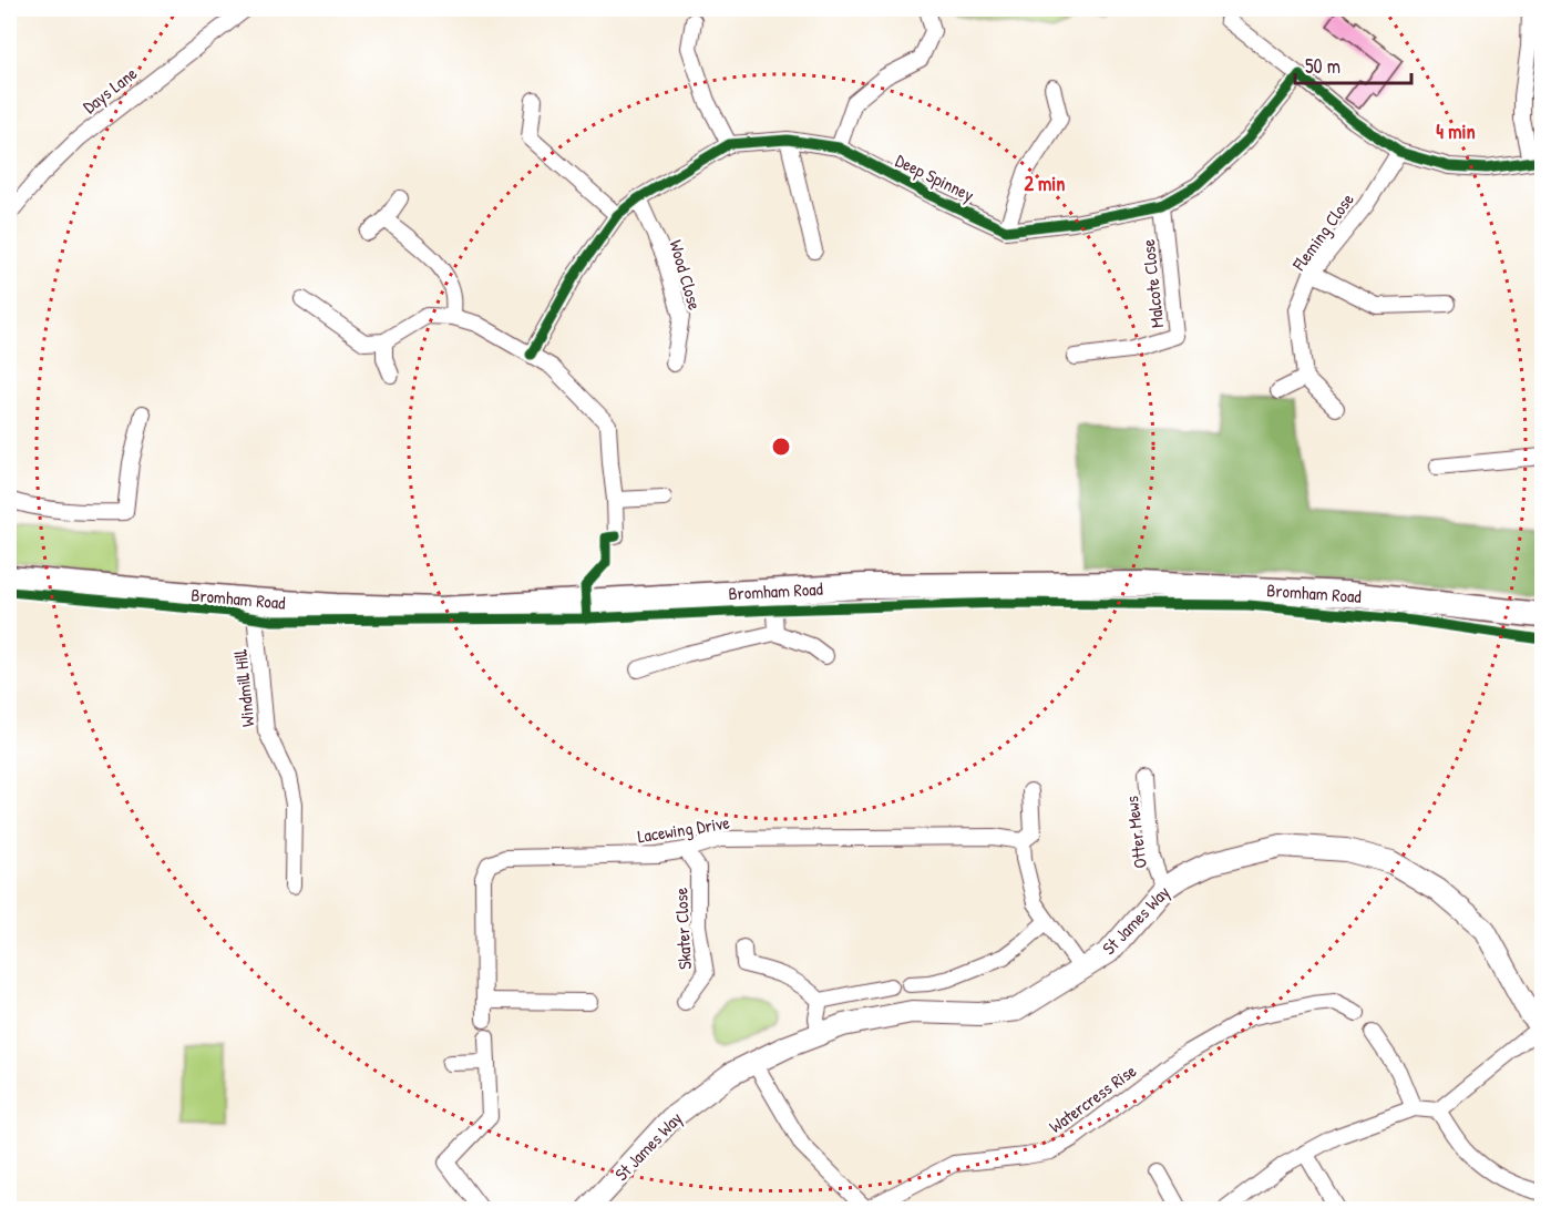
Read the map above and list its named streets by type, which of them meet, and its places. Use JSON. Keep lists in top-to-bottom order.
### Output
{
  "streets": {
    "main road": ["Bromham Road"],
    "street": [
      "Days Lane",
      "Deep Spinney",
      "Fleming Close",
      "Wood Close",
      "Malcote Close",
      "Windmill Hill",
      "Lacewing Drive",
      "Otter Mews",
      "St James Way",
      "Skater Close",
      "Watercress Rise"
    ]
  },
  "crossings": [
    ["Deep Spinney", "Wood Close"],
    ["Bromham Road", "Windmill Hill"],
    ["Lacewing Drive", "Skater Close"],
    ["Otter Mews", "St James Way"],
    ["St James Way", "Watercress Rise"]
  ],
  "scale_bar": "50 m",
  "rings": ["4 min", "2 min"]
}
